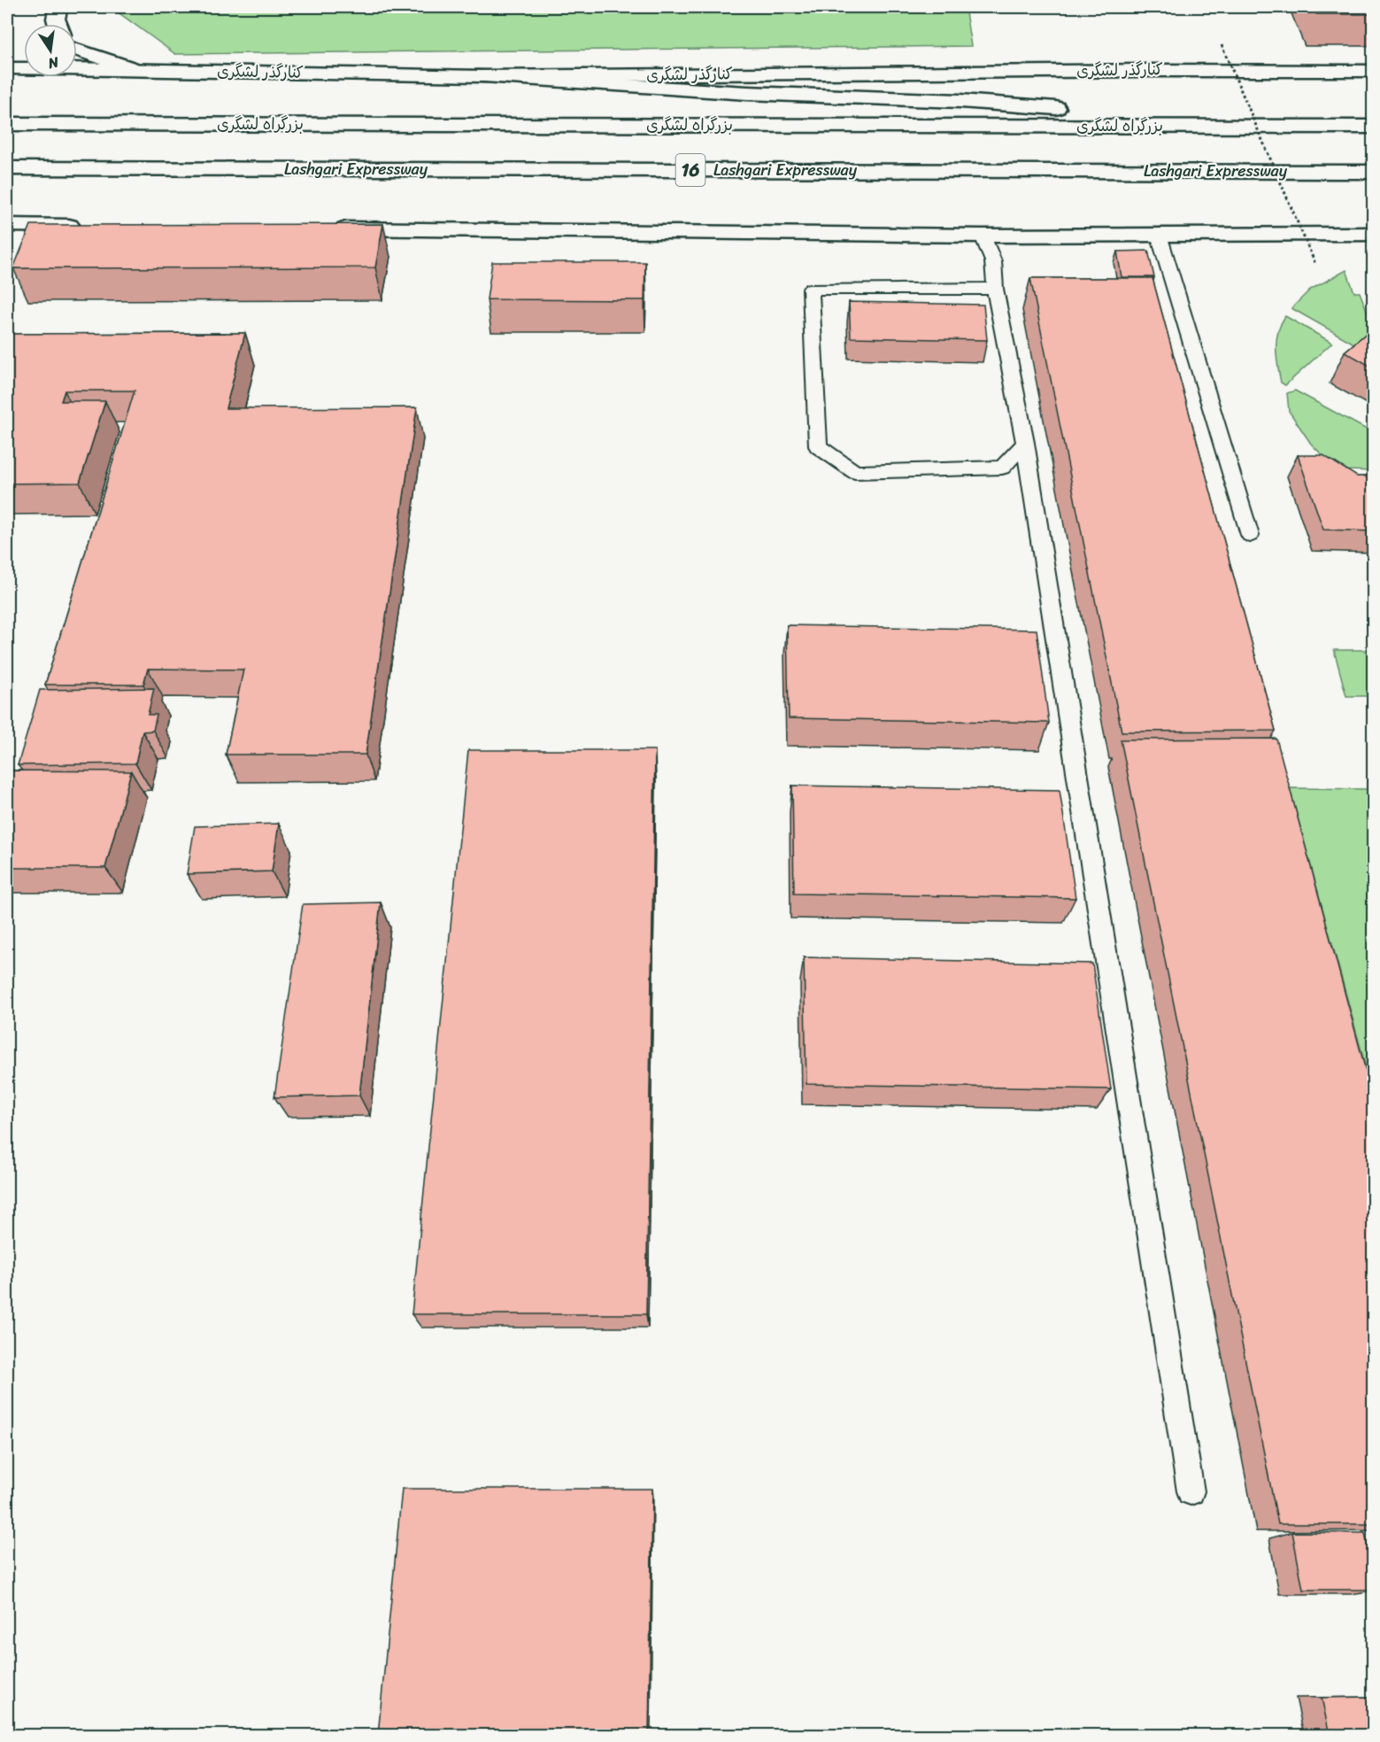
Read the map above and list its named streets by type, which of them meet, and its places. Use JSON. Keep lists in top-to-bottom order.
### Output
{
  "streets": {
    "main road": [
      "کنارگذر لشگری",
      "بزرگراه لشگری",
      "Lashgari Expressway",
      "16"
    ]
  },
  "north": "bottom"
}
